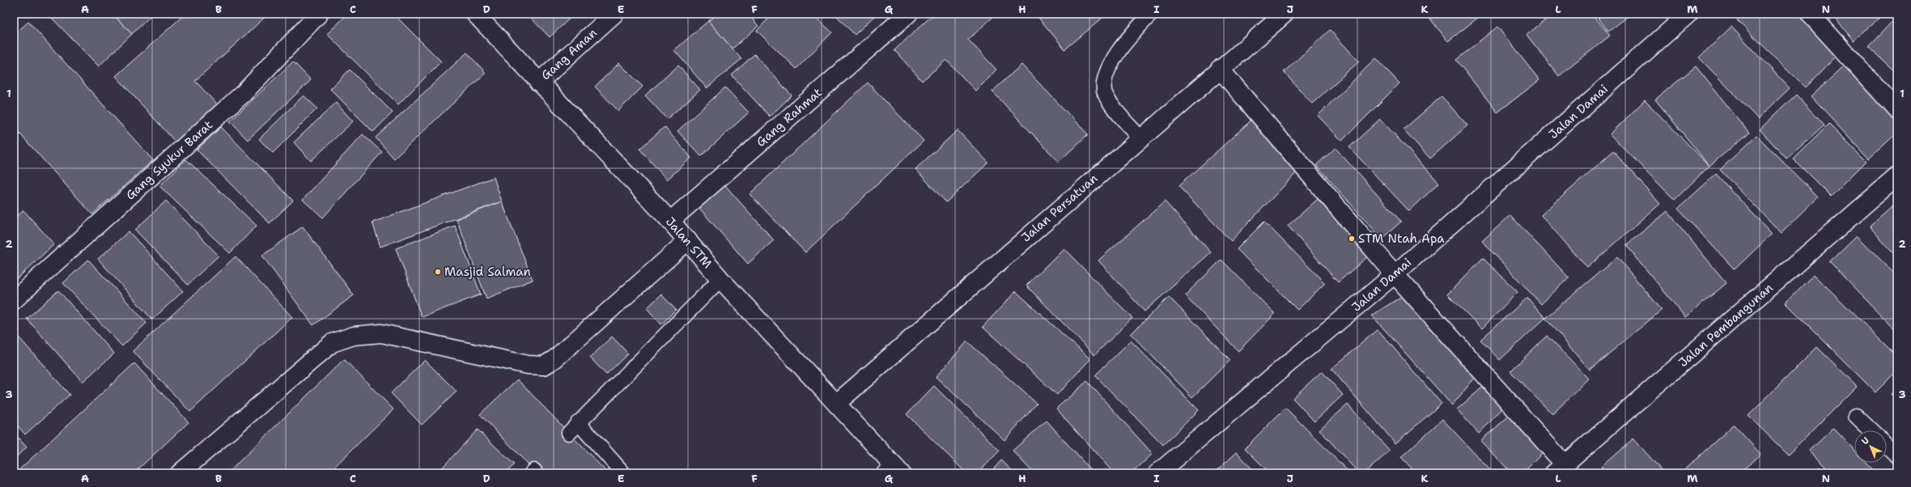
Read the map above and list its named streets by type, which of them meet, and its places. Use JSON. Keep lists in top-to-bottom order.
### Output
{
  "streets": {
    "street": [
      "Gang Aman",
      "Jalan Damai",
      "Gang Rahmat",
      "Gang Syukur Barat",
      "Jalan Persatuan",
      "Jalan STM",
      "Jalan Pembangunan"
    ]
  },
  "crossings": [
    ["Gang Aman", "Jalan STM"],
    ["Gang Rahmat", "Jalan STM"],
    ["Jalan Persatuan", "Jalan STM"]
  ],
  "places": ["STM Ntah Apa", "Masjid Salman"],
  "north": "top left",
  "grid": {
    "columns": [
      "A",
      "B",
      "C",
      "D",
      "E",
      "F",
      "G",
      "H",
      "I",
      "J",
      "K",
      "L",
      "M",
      "N"
    ],
    "rows": ["1", "2", "3"]
  }
}
